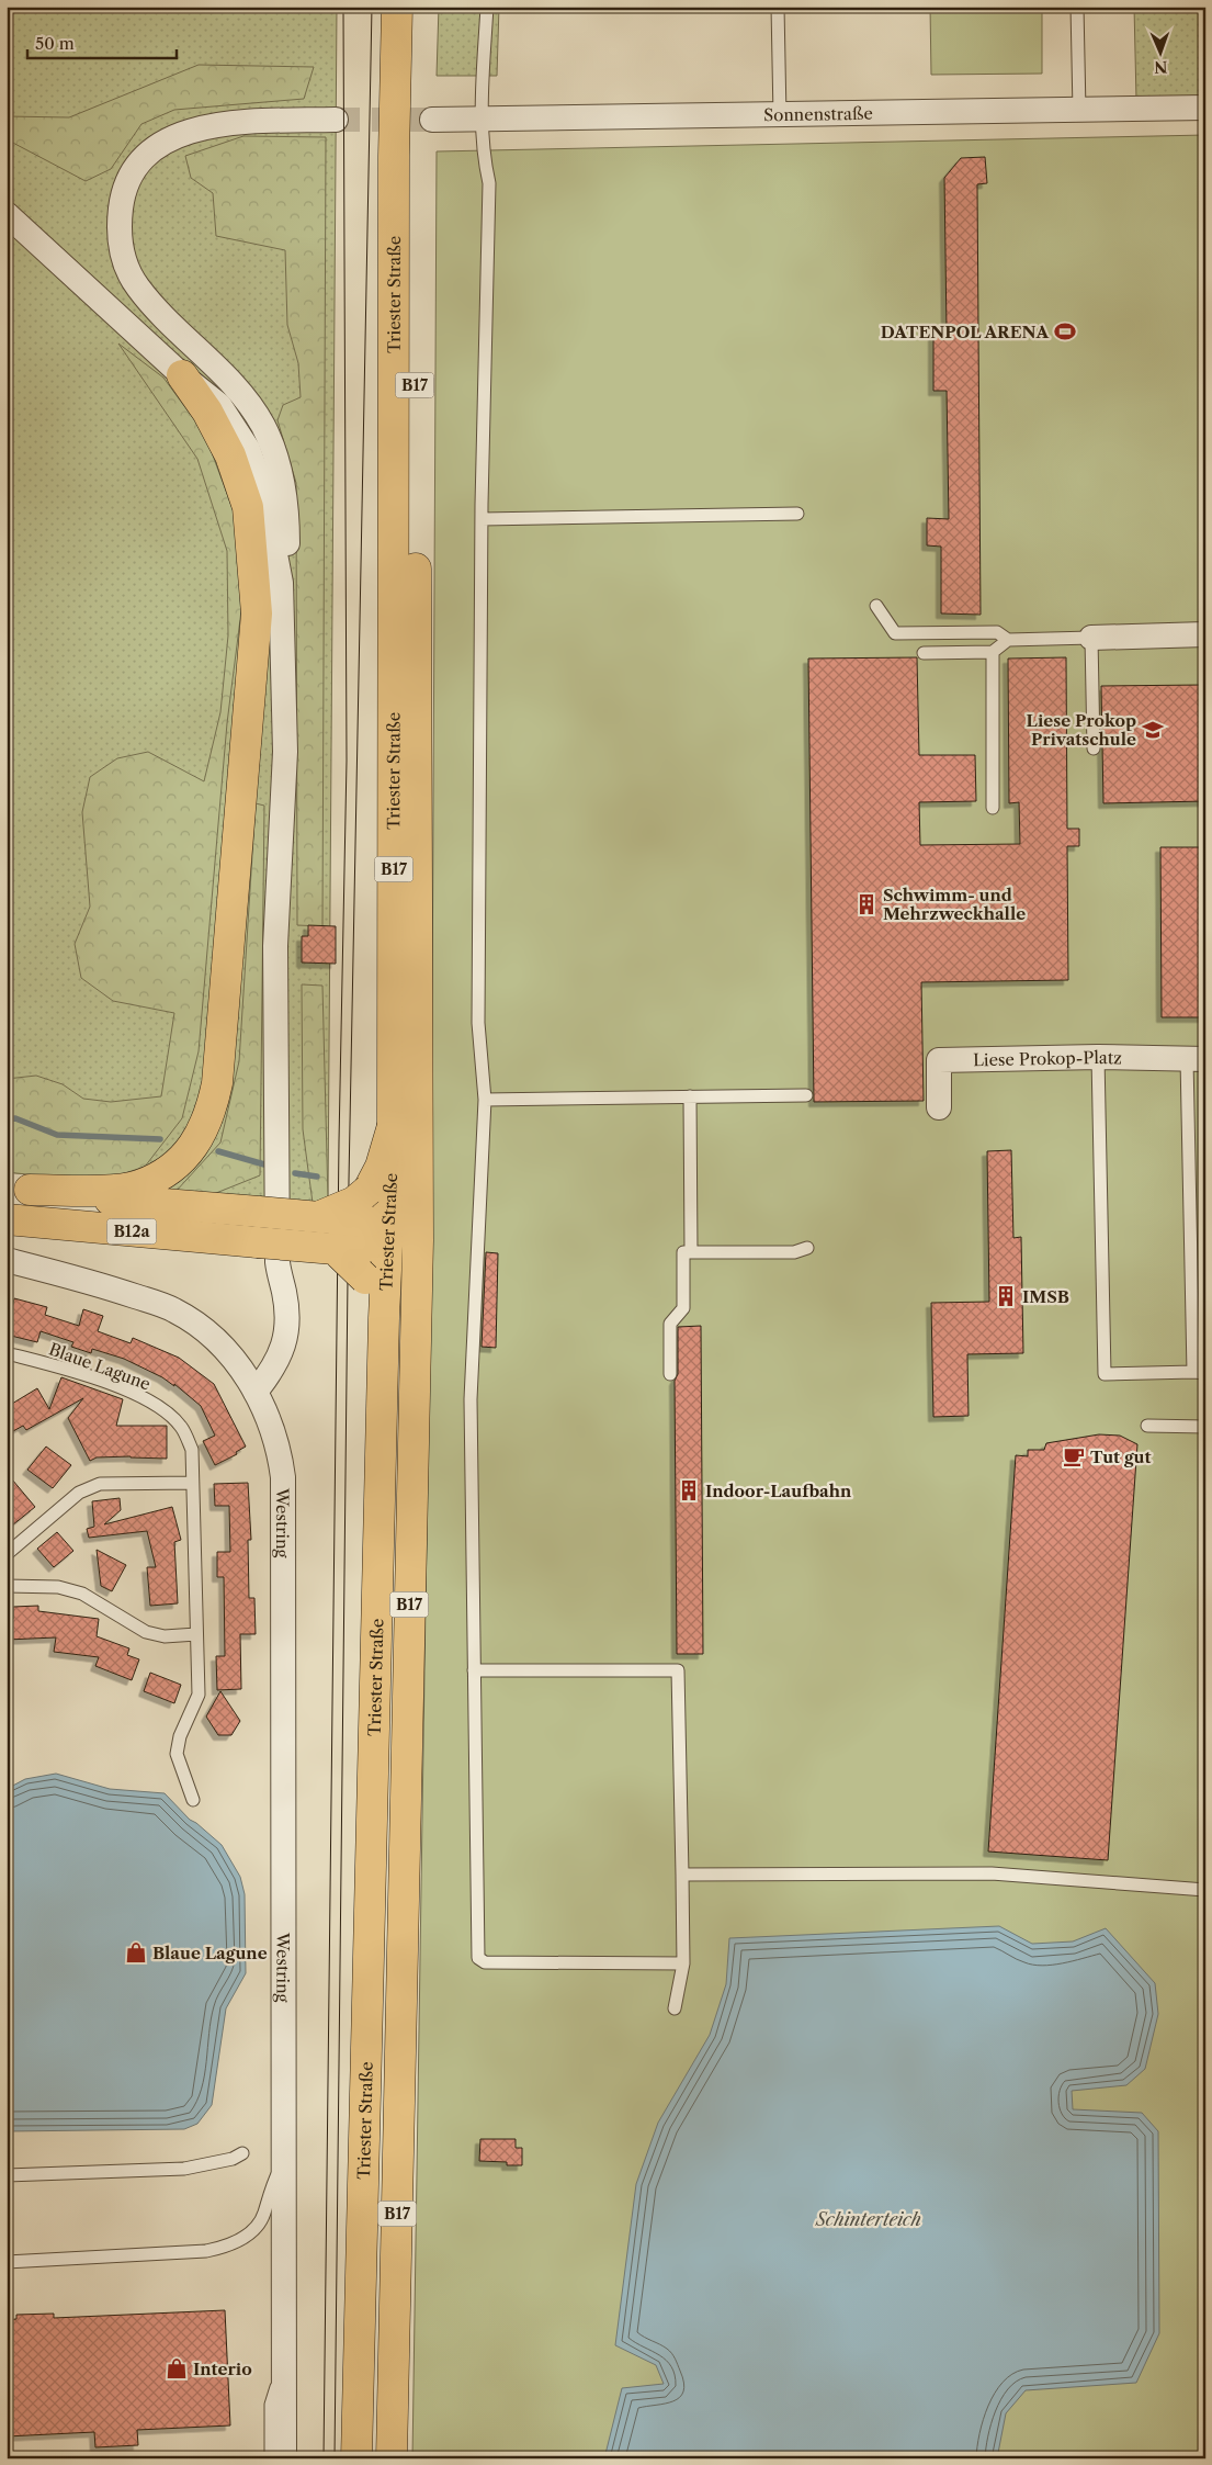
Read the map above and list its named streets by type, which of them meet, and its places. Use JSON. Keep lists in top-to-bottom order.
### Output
{
  "streets": {
    "main road": ["Triester Straße", "B17", "B12a"],
    "street": ["Sonnenstraße", "Liese Prokop-Platz", "Westring"],
    "lane": ["Blaue Lagune"]
  },
  "crossings": [
    ["Triester Straße", "B12a"]
  ],
  "water": ["Schinterteich"],
  "places": {
    "sports": ["DATENPOL ARENA"],
    "school or university": ["Liese Prokop Privatschule"],
    "building": ["Schwimm- und Mehrzweckhalle", "IMSB", "Indoor-Laufbahn"],
    "cafe": ["Tut gut"],
    "shop": ["Blaue Lagune", "Interio"]
  },
  "scale_bar": "50 m",
  "north": "bottom"
}
